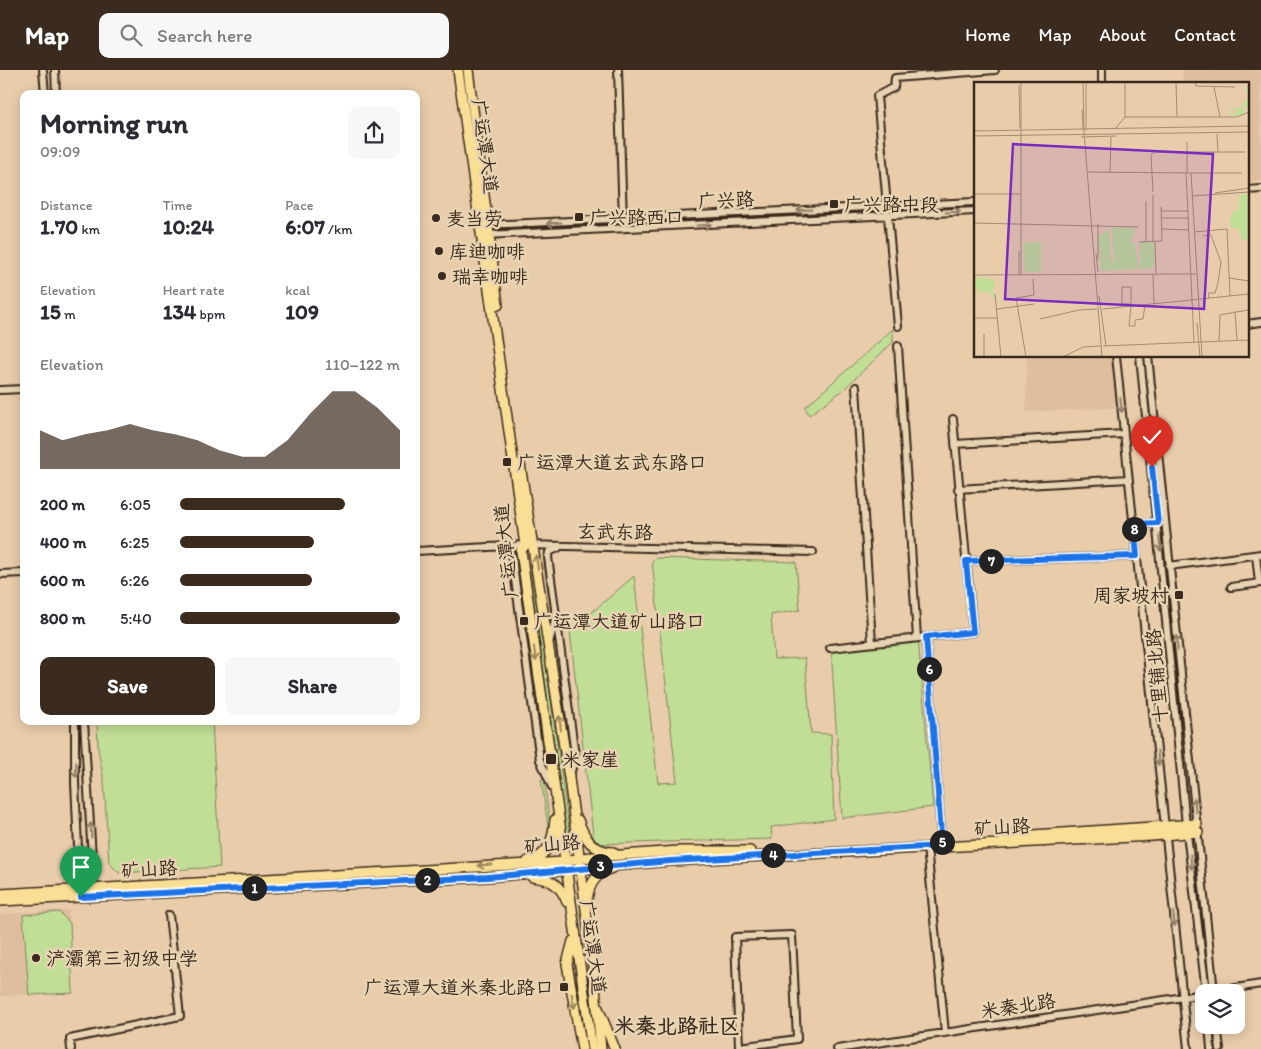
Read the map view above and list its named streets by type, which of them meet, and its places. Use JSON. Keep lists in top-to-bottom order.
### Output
{
  "streets": {
    "main road": ["广运潭大道", "矿山路"],
    "street": [
      "广兴路",
      "玄武东路",
      "十里铺北路",
      "米秦北路"
    ]
  },
  "crossings": [
    ["广运潭大道", "广兴路"],
    ["广运潭大道", "玄武东路"],
    ["广运潭大道", "矿山路"],
    ["十里铺北路", "矿山路"]
  ],
  "districts": ["米秦北路社区"],
  "places": {
    "transit": [
      "广兴路中段",
      "广兴路西口",
      "广运潭大道玄武东路口",
      "周家坡村",
      "广运潭大道矿山路口",
      "米家崖",
      "广运潭大道米秦北路口"
    ],
    "other": [
      "麦当劳",
      "库迪咖啡",
      "瑞幸咖啡",
      "浐灞第三初级中学"
    ]
  },
  "page": {
    "header": "Map",
    "search": "Search here",
    "nav": [
      "Home",
      "Map",
      "About",
      "Contact"
    ],
    "heading": ["Morning run", "09:09"],
    "stats": [
      ["Distance", "1.70 km"],
      ["Time", "10:24"],
      ["Pace", "6:07 /km"],
      ["Elevation", "15 m"],
      ["Heart rate", "134 bpm"],
      ["kcal", "109"]
    ],
    "chart": ["Elevation", "110–122 m"],
    "list": [
      {
        "name": "200 m",
        "note": "6:05"
      },
      {
        "name": "400 m",
        "note": "6:25"
      },
      {
        "name": "600 m",
        "note": "6:26"
      },
      {
        "name": "800 m",
        "note": "5:40"
      }
    ],
    "pins": [
      "8",
      "7",
      "6",
      "5",
      "4",
      "3",
      "2",
      "1"
    ],
    "buttons": ["Save", "Share"]
  }
}
